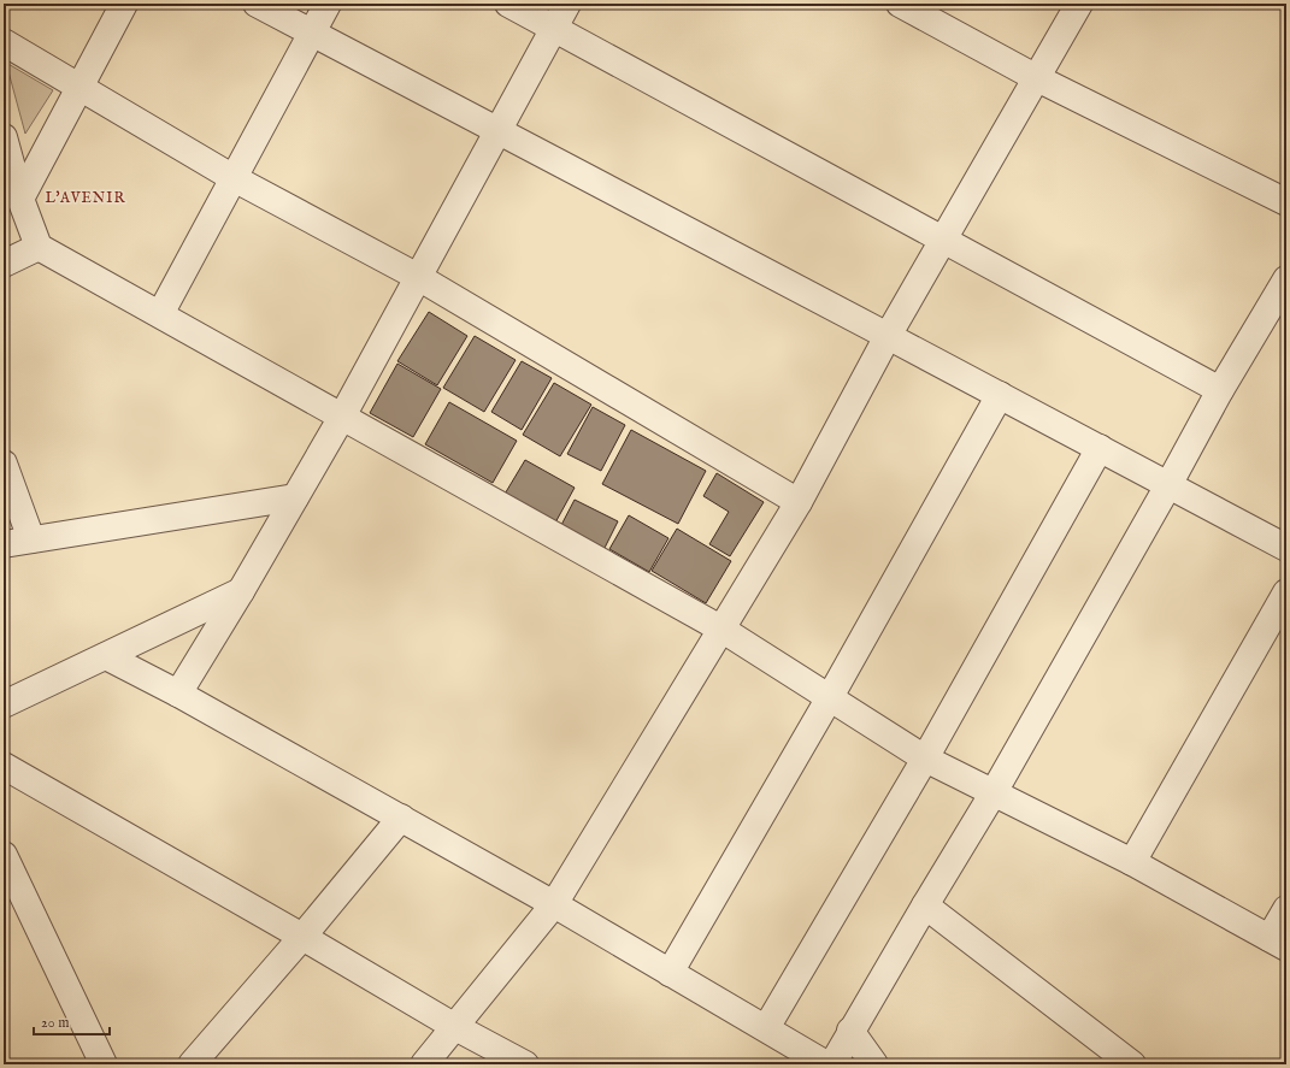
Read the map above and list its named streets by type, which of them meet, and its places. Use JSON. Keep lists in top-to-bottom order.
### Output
{
  "districts": ["L'AVENIR"],
  "scale_bar": "20 m"
}
